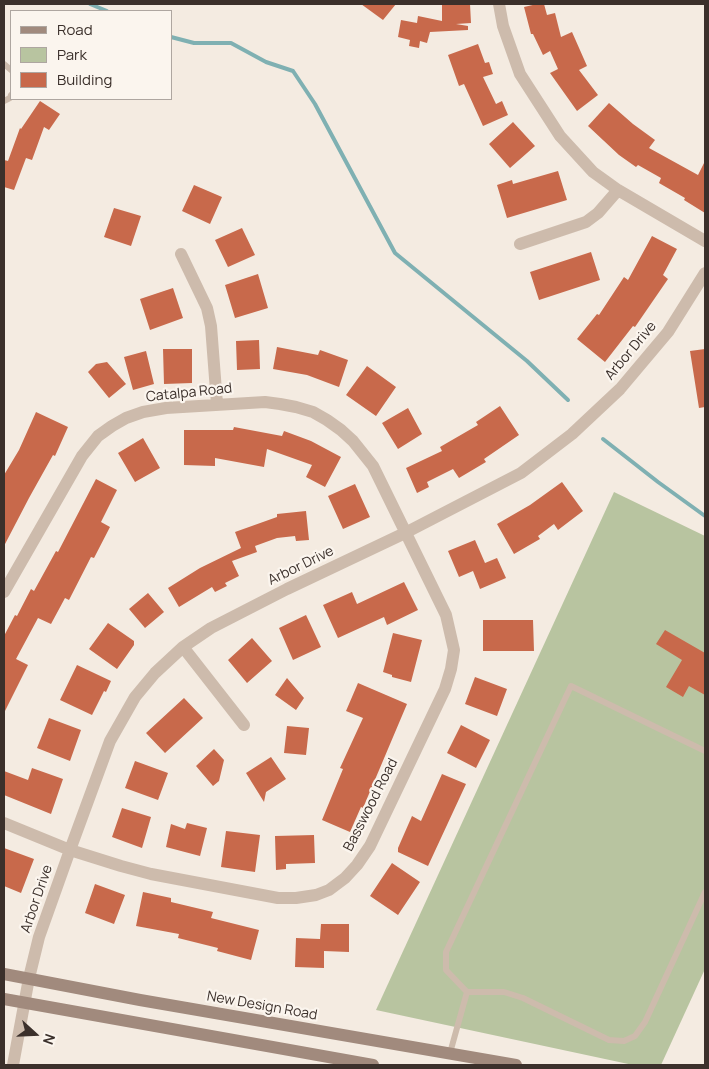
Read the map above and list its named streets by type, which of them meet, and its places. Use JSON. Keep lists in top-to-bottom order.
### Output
{
  "streets": {
    "main road": ["New Design Road"],
    "street": ["Arbor Drive", "Catalpa Road", "Basswood Road"]
  },
  "crossings": [
    ["Arbor Drive", "Catalpa Road"],
    ["Arbor Drive", "Basswood Road"],
    ["Arbor Drive", "New Design Road"],
    ["Catalpa Road", "Basswood Road"]
  ],
  "legend": ["Road", "Park", "Building"],
  "north": "right"
}
